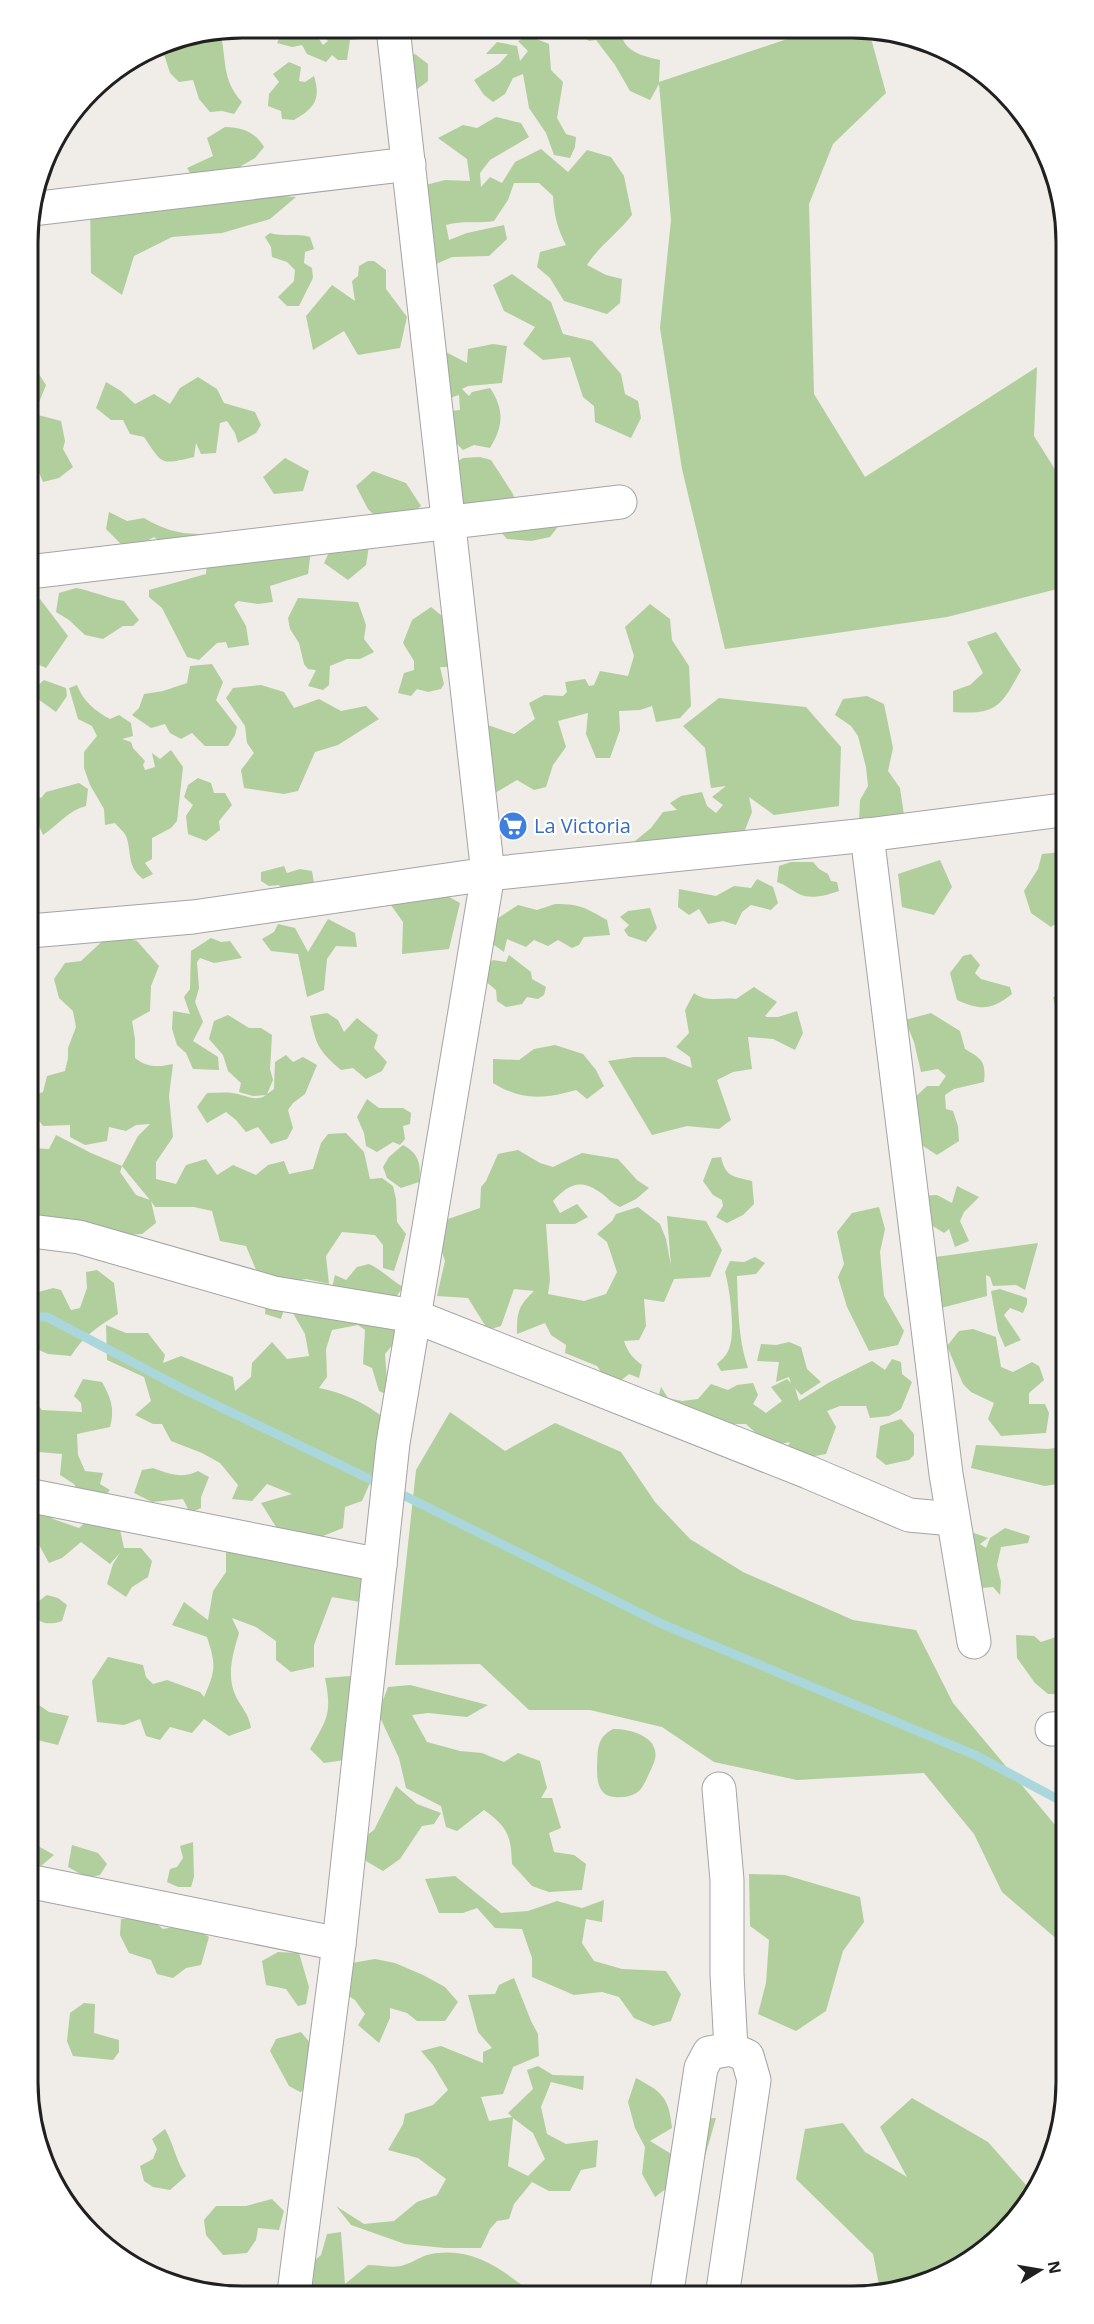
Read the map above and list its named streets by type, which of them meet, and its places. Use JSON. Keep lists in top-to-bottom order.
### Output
{
  "places": {
    "supermarket": ["La Victoria"]
  },
  "north": "right"
}
